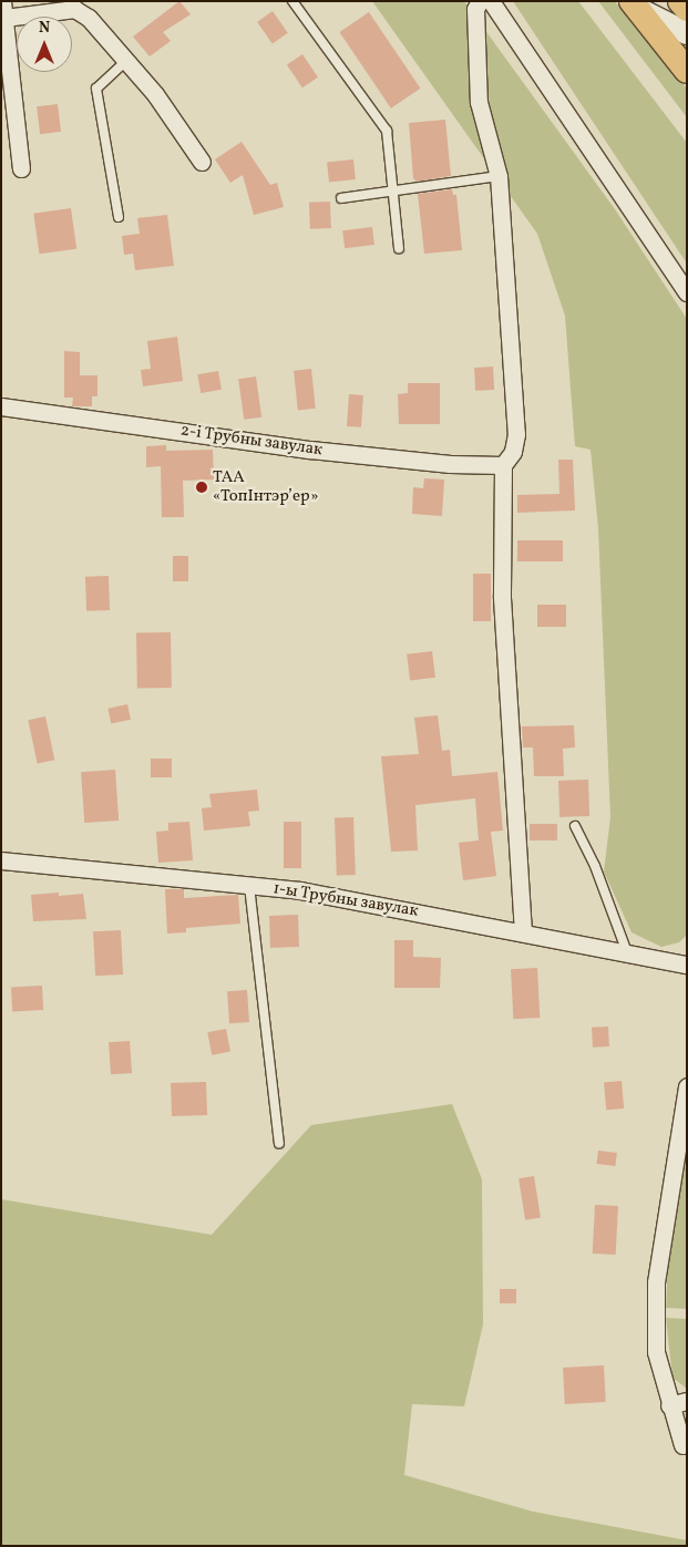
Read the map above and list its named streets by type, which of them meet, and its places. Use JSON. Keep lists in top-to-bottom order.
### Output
{
  "streets": {
    "street": ["2-і Трубны завулак", "1-ы Трубны завулак"]
  },
  "places": ["ТАА «ТопІнтэрʼер»"],
  "north": "top"
}
